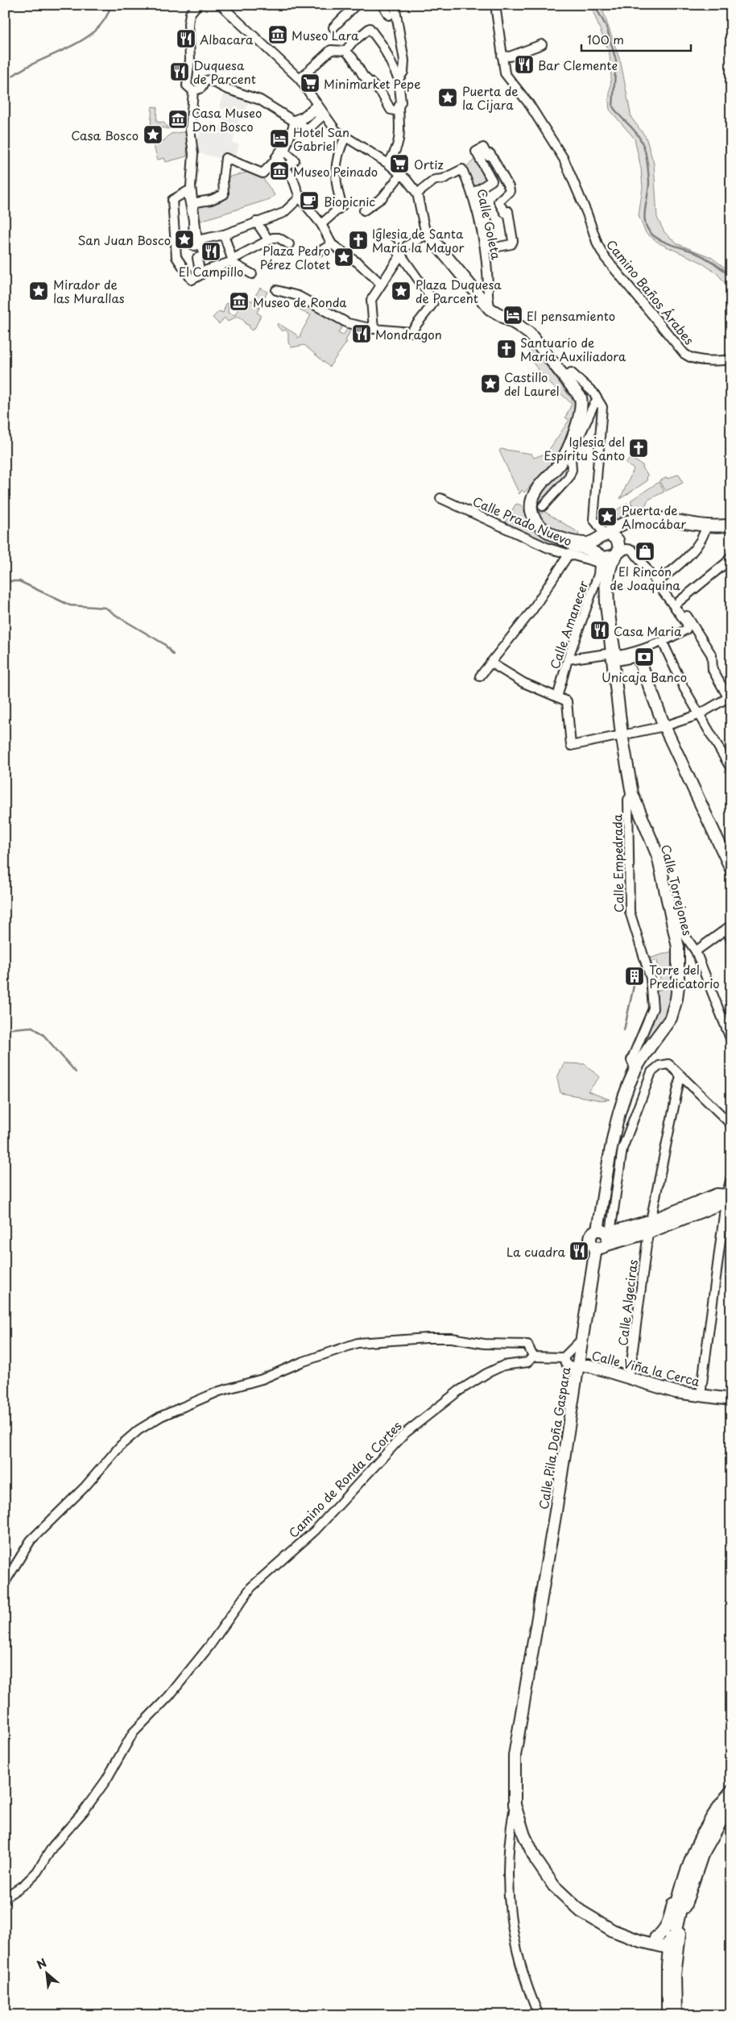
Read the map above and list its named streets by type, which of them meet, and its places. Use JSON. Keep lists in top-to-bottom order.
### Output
{
  "streets": {
    "main road": ["Calle Torrejones", "Calle Viña la Cerca", "Calle Pila Doña Gaspara"],
    "street": [
      "Calle Goleta",
      "Camino Baños Árabes",
      "Calle Prado Nuevo",
      "Calle Amanecer",
      "Calle Empedrada",
      "Calle Algeciras",
      "Camino de Ronda a Cortes"
    ]
  },
  "crossings": [
    ["Calle Prado Nuevo", "Calle Amanecer"],
    ["Calle Prado Nuevo", "Calle Torrejones"],
    ["Calle Amanecer", "Calle Torrejones"],
    ["Calle Empedrada", "Calle Torrejones"],
    ["Calle Empedrada", "Calle Pila Doña Gaspara"],
    ["Calle Torrejones", "Calle Pila Doña Gaspara"],
    ["Calle Algeciras", "Calle Viña la Cerca"],
    ["Calle Viña la Cerca", "Calle Pila Doña Gaspara"]
  ],
  "places": {
    "museum": [
      "Museo Lara",
      "Casa Museo Don Bosco",
      "Museo Peinado",
      "Museo de Ronda"
    ],
    "restaurant": [
      "Albacara",
      "Bar Clemente",
      "Duquesa de Parcent",
      "El Campillo",
      "Mondragon",
      "Casa Maria",
      "La cuadra"
    ],
    "supermarket": ["Minimarket Pepe", "Ortiz"],
    "place": [
      "Puerta de la Cijara",
      "Casa Bosco",
      "San Juan Bosco",
      "Plaza Pedro Pérez Clotet",
      "Mirador de las Murallas",
      "Plaza Duquesa de Parcent",
      "Castillo del Laurel",
      "Puerta de Almocábar"
    ],
    "hotel": ["Hotel San Gabriel", "El pensamiento"],
    "cafe": ["Biopicnic"],
    "church": ["Iglesia de Santa María la Mayor", "Santuario de María Auxiliadora", "Iglesia del Espíritu Santo"],
    "shop": ["El Rincón de Joaquina"],
    "bank": ["Unicaja Banco"],
    "building": ["Torre del Predicatorio"]
  },
  "scale_bar": "100 m",
  "north": "top left"
}
